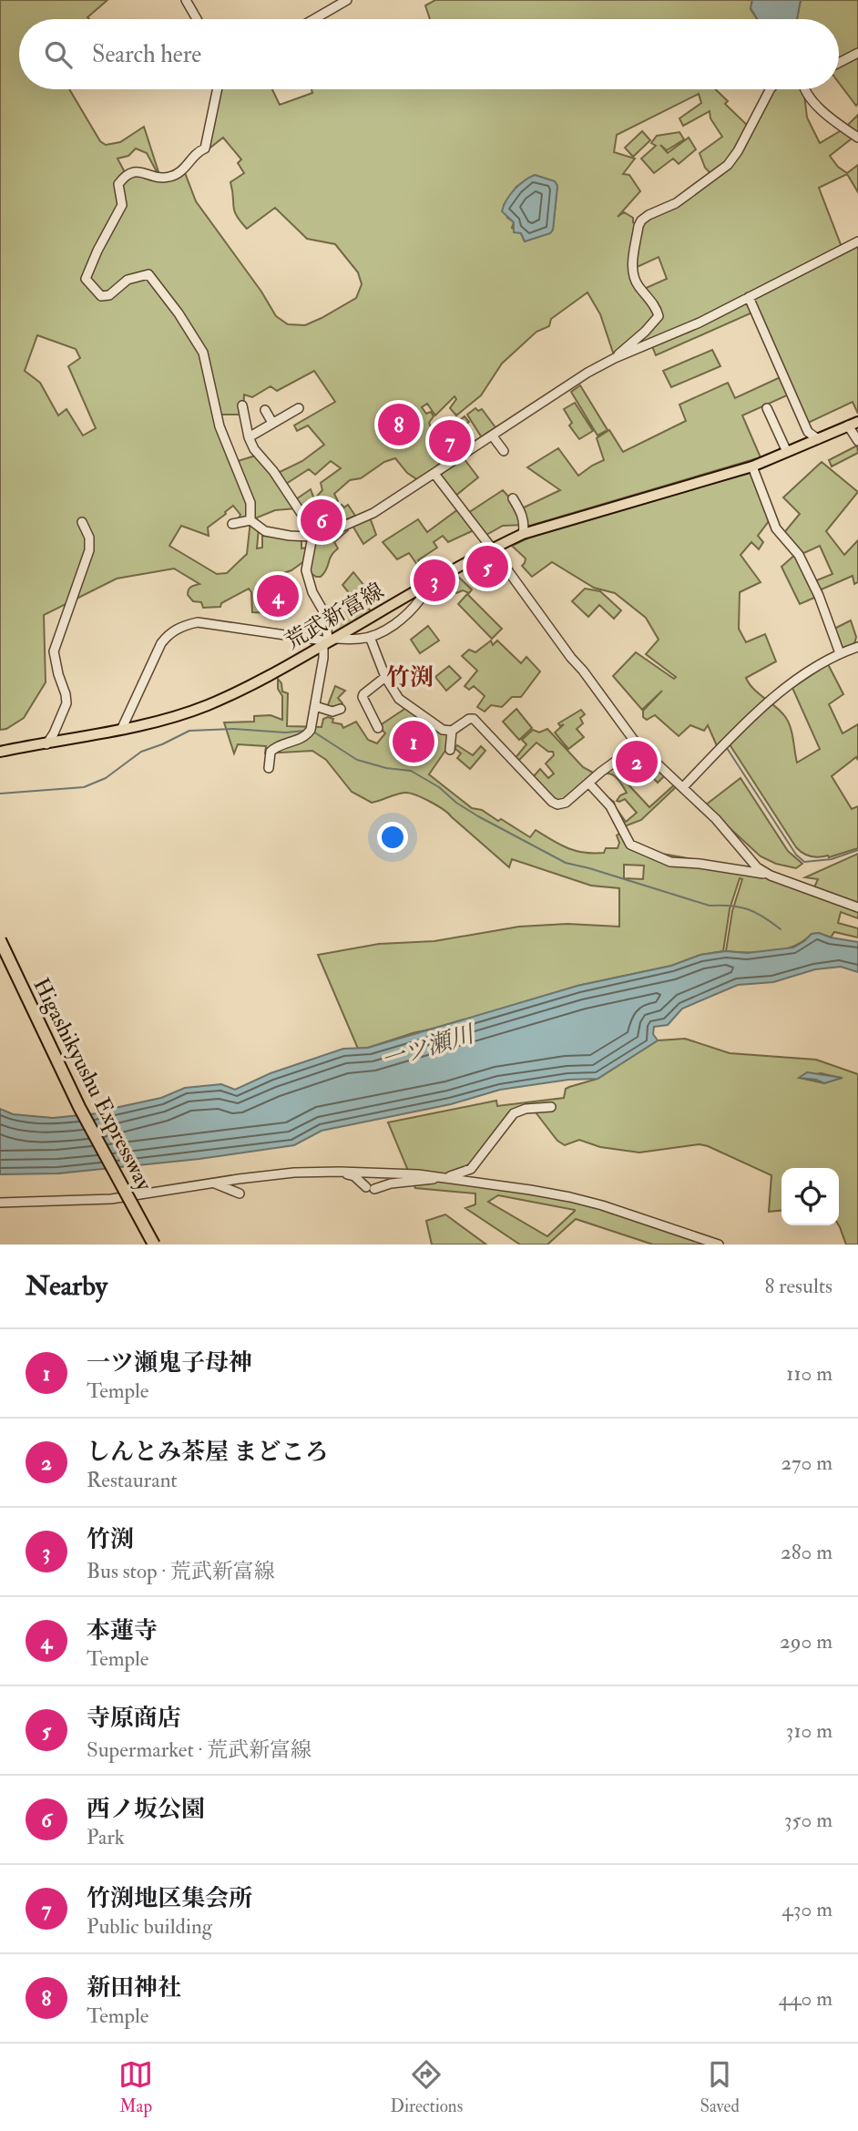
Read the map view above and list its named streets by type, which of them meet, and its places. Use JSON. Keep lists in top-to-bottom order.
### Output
{
  "streets": {
    "highway": ["Higashikyushu Expressway"],
    "main road": ["荒武新富線"]
  },
  "districts": ["竹渕"],
  "water": ["一ツ瀬川"],
  "page": {
    "search": "Search here",
    "pins": [
      "8",
      "7",
      "6",
      "5",
      "3",
      "4",
      "1",
      "2"
    ],
    "heading": ["Nearby", "8 results"],
    "list": [
      {
        "mark": "1",
        "name": "一ツ瀬鬼子母神",
        "note": "Temple",
        "value": "110 m"
      },
      {
        "mark": "2",
        "name": "しんとみ茶屋 まどころ",
        "note": "Restaurant",
        "value": "270 m"
      },
      {
        "mark": "3",
        "name": "竹渕",
        "note": "Bus stop · 荒武新富線",
        "value": "280 m"
      },
      {
        "mark": "4",
        "name": "本蓮寺",
        "note": "Temple",
        "value": "290 m"
      },
      {
        "mark": "5",
        "name": "寺原商店",
        "note": "Supermarket · 荒武新富線",
        "value": "310 m"
      },
      {
        "mark": "6",
        "name": "西ノ坂公園",
        "note": "Park",
        "value": "350 m"
      },
      {
        "mark": "7",
        "name": "竹渕地区集会所",
        "note": "Public building",
        "value": "430 m"
      },
      {
        "mark": "8",
        "name": "新田神社",
        "note": "Temple",
        "value": "440 m"
      }
    ],
    "nav": ["Map", "Directions", "Saved"]
  }
}
